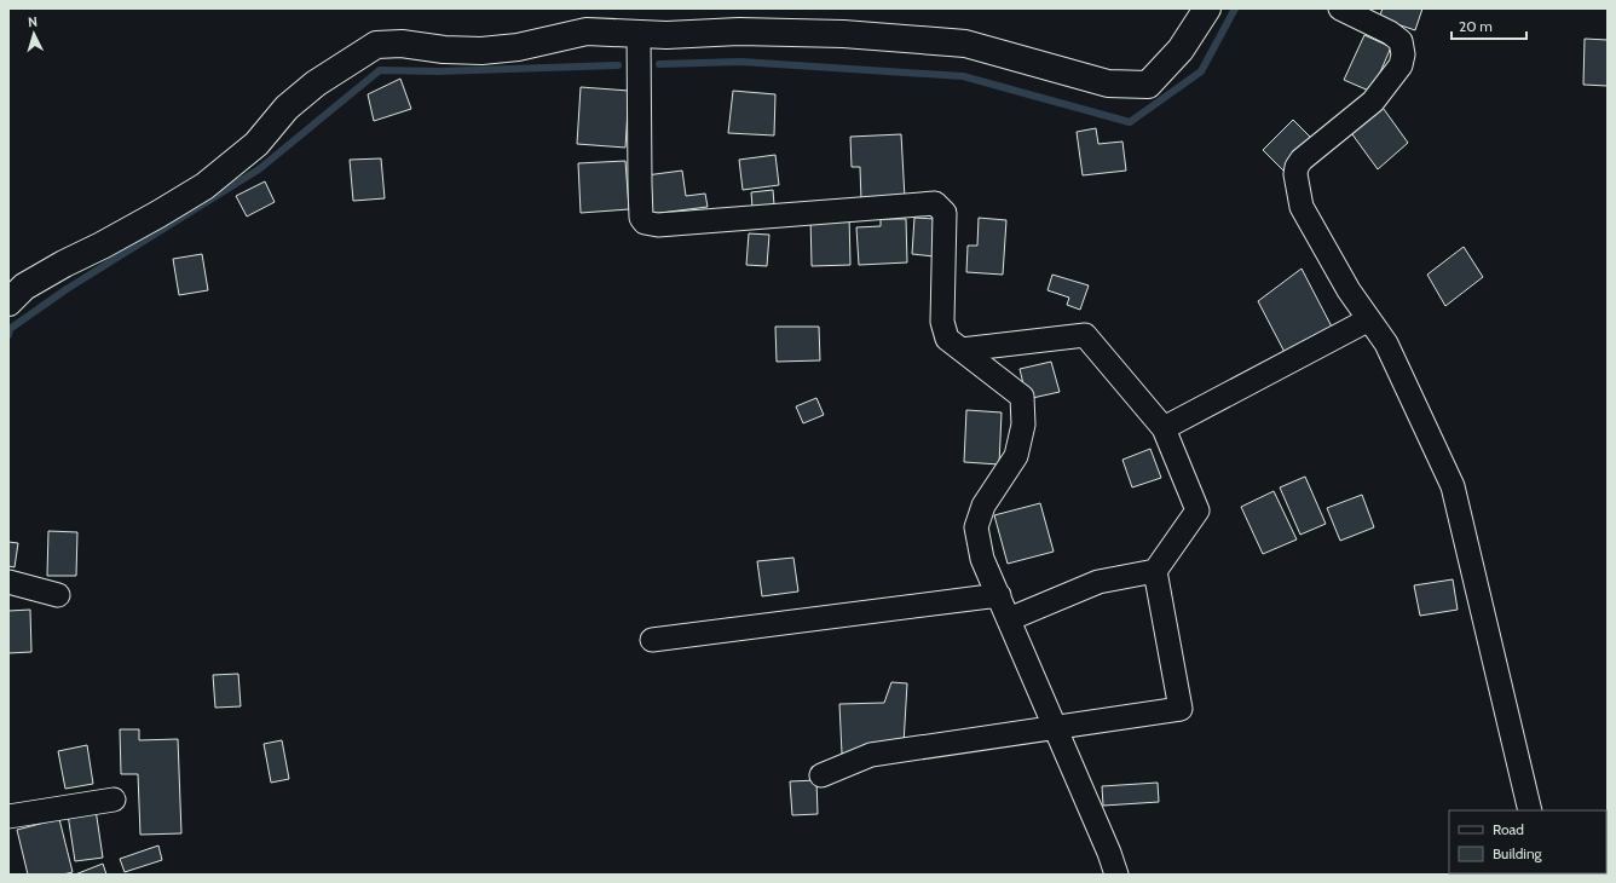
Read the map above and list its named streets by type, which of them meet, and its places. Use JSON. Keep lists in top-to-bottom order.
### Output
{
  "legend": ["Road", "Building"],
  "scale_bar": "20 m",
  "north": "top"
}
